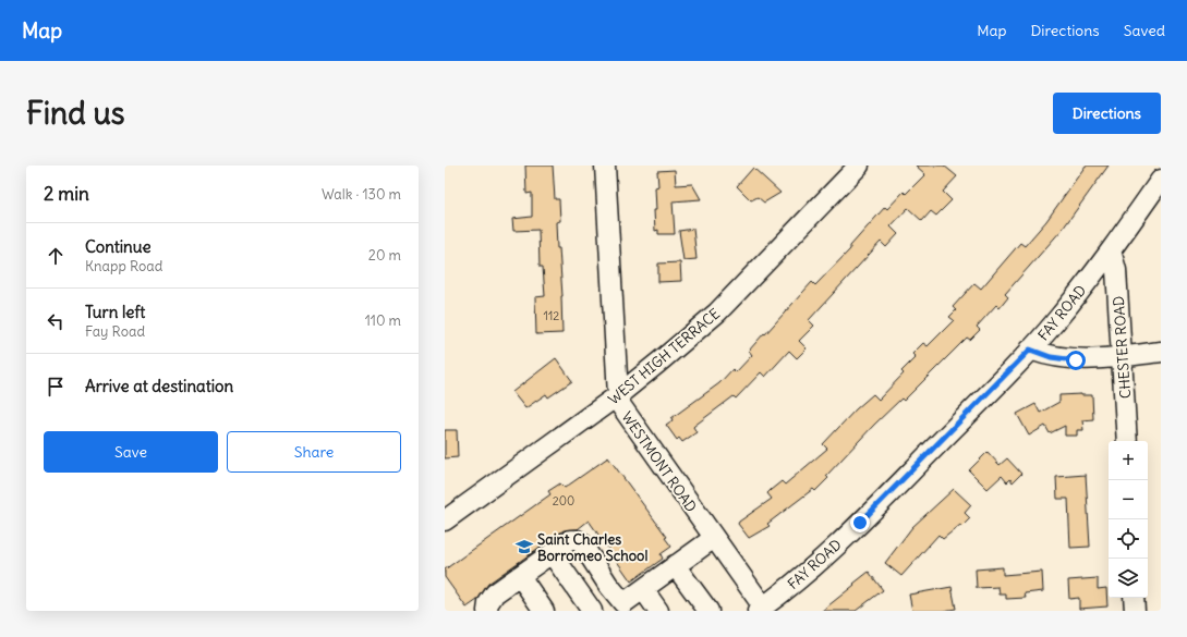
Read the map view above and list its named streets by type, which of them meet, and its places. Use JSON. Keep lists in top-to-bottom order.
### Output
{
  "streets": {
    "street": [
      "FAY ROAD",
      "CHESTER ROAD",
      "WEST HIGH TERRACE",
      "WESTMONT ROAD"
    ]
  },
  "crossings": [
    ["FAY ROAD", "CHESTER ROAD"],
    ["FAY ROAD", "WESTMONT ROAD"],
    ["WEST HIGH TERRACE", "WESTMONT ROAD"]
  ],
  "places": {
    "school or university": ["Saint Charles Borromeo School"]
  },
  "house_numbers": ["112", "200"],
  "page": {
    "header": "Map",
    "nav": ["Map", "Directions", "Saved"],
    "buttons": [
      "Directions",
      ["Save", "Share"]
    ],
    "title": "Find us",
    "heading": ["2 min", "Walk · 130 m"],
    "list": [
      ["Continue", "Knapp Road", "20 m"],
      ["Turn left", "Fay Road", "110 m"],
      "Arrive at destination"
    ],
    "map_buttons": ["+", "−"]
  }
}
